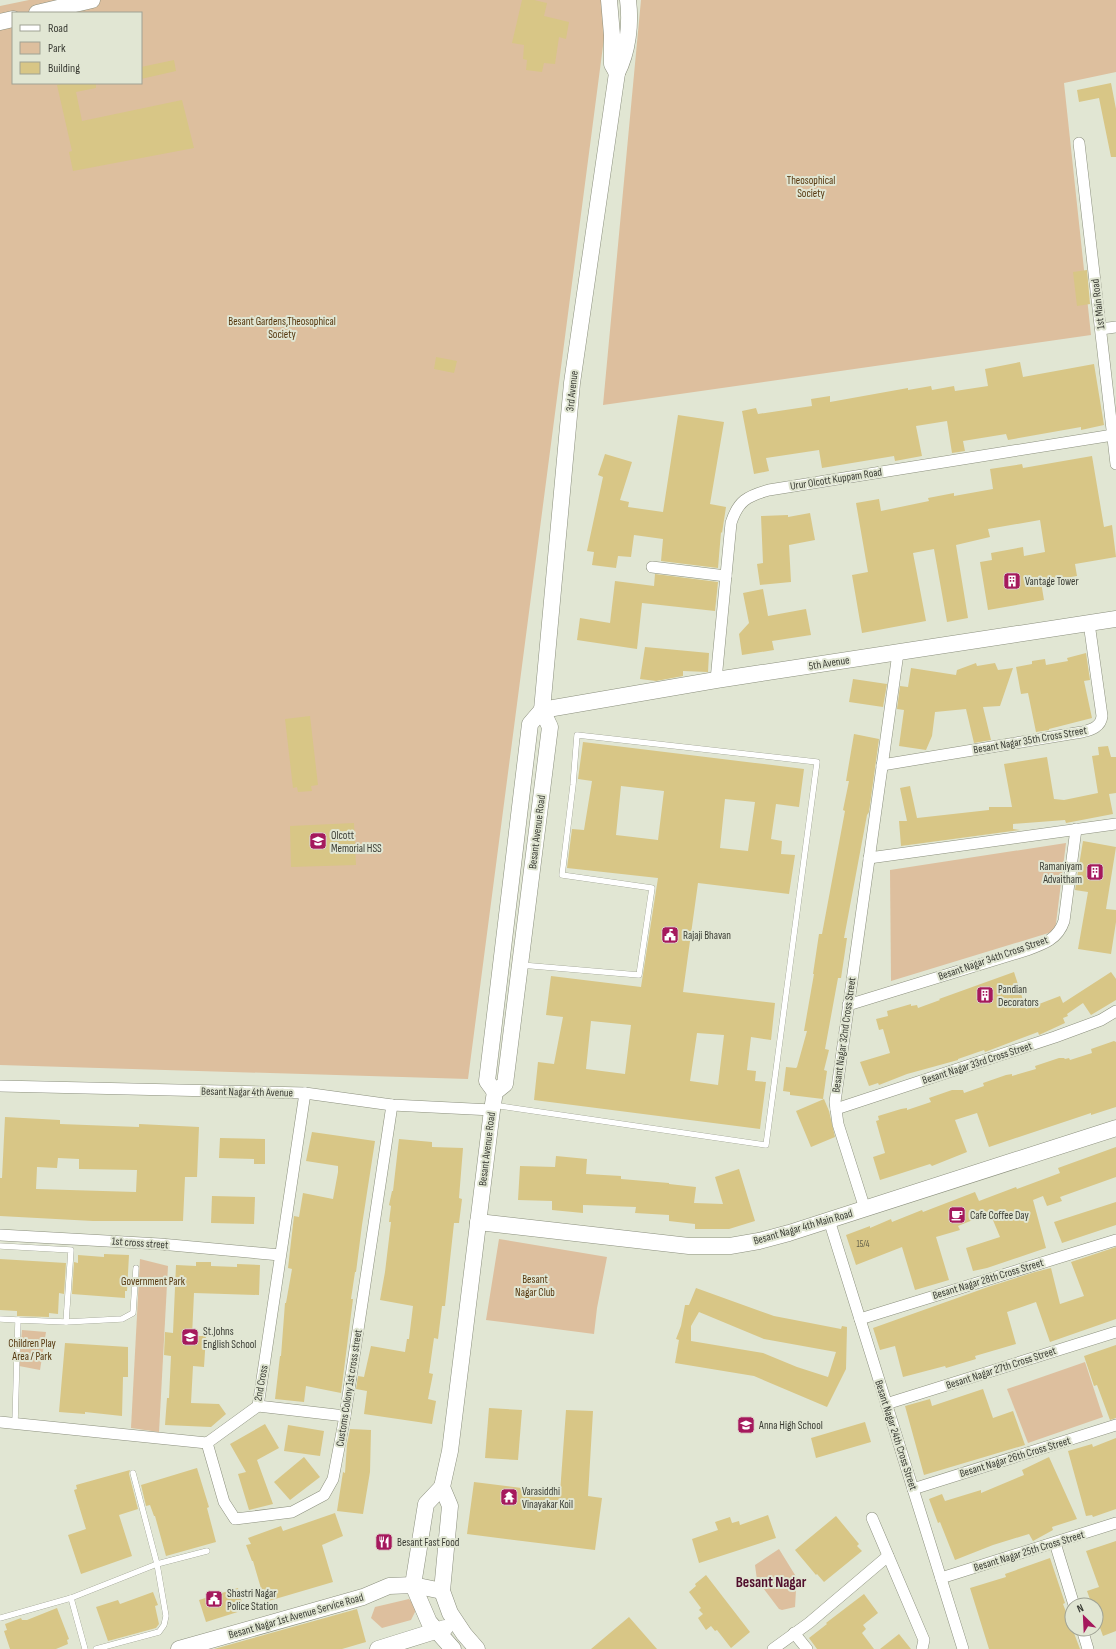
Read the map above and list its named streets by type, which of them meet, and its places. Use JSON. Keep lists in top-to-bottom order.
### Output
{
  "streets": {
    "main road": [
      "3rd Avenue",
      "5th Avenue",
      "Besant Avenue Road",
      "Besant Nagar 4th Main Road",
      "Besant Nagar 1st Avenue Service Road"
    ],
    "street": [
      "1st Main Road",
      "Urur Olcott Kuppam Road",
      "Besant Nagar 35th Cross Street",
      "Besant Nagar 34th Cross Street",
      "Besant Nagar 32nd Cross Street",
      "Besant Nagar 33rd Cross Street",
      "Besant Nagar 4th Avenue",
      "1st cross street",
      "Besant Nagar 28th Cross Street",
      "Besant Nagar 27th Cross Street",
      "2nd Cross",
      "Customs Colony 1st cross street",
      "Besant Nagar 24th Cross Street",
      "Besant Nagar 26th Cross Street",
      "Besant Nagar 25th Cross Street"
    ]
  },
  "crossings": [
    ["1st Main Road", "Urur Olcott Kuppam Road"],
    ["3rd Avenue", "5th Avenue"],
    ["3rd Avenue", "Besant Avenue Road"],
    ["Urur Olcott Kuppam Road", "5th Avenue"],
    ["5th Avenue", "Besant Nagar 35th Cross Street"],
    ["5th Avenue", "Besant Avenue Road"],
    ["5th Avenue", "Besant Nagar 32nd Cross Street"],
    ["Besant Nagar 35th Cross Street", "Besant Nagar 32nd Cross Street"],
    ["Besant Avenue Road", "Besant Nagar 4th Avenue"],
    ["Besant Avenue Road", "Besant Nagar 4th Main Road"],
    ["Besant Nagar 34th Cross Street", "Besant Nagar 32nd Cross Street"],
    ["Besant Nagar 32nd Cross Street", "Besant Nagar 33rd Cross Street"],
    ["Besant Nagar 32nd Cross Street", "Besant Nagar 4th Main Road"],
    ["Besant Nagar 4th Avenue", "2nd Cross"],
    ["Besant Nagar 4th Avenue", "Customs Colony 1st cross street"],
    ["Besant Nagar 4th Main Road", "Besant Nagar 24th Cross Street"],
    ["1st cross street", "2nd Cross"],
    ["Besant Nagar 28th Cross Street", "Besant Nagar 24th Cross Street"],
    ["Besant Nagar 27th Cross Street", "Besant Nagar 24th Cross Street"],
    ["2nd Cross", "Customs Colony 1st cross street"],
    ["Besant Nagar 24th Cross Street", "Besant Nagar 26th Cross Street"],
    ["Besant Nagar 24th Cross Street", "Besant Nagar 25th Cross Street"]
  ],
  "districts": ["Besant Nagar"],
  "parks": [
    "Theosophical Society",
    "Besant Gardens,Theosophical Society",
    "Besant Nagar Club",
    "Government Park",
    "Children Play Area / Park"
  ],
  "places": {
    "building": ["Vantage Tower", "Ramaniyam Advaitham", "Pandian Decorators"],
    "school or university": ["Olcott Memorial HSS", "St.Johns English School", "Anna High School"],
    "public building": ["Rajaji Bhavan", "Shastri Nagar Police Station"],
    "cafe": ["Cafe Coffee Day"],
    "temple": ["Varasiddhi Vinayakar Koil"],
    "restaurant": ["Besant Fast Food"]
  },
  "house_numbers": ["15/4"],
  "legend": ["Road", "Park", "Building"],
  "north": "top left"
}
